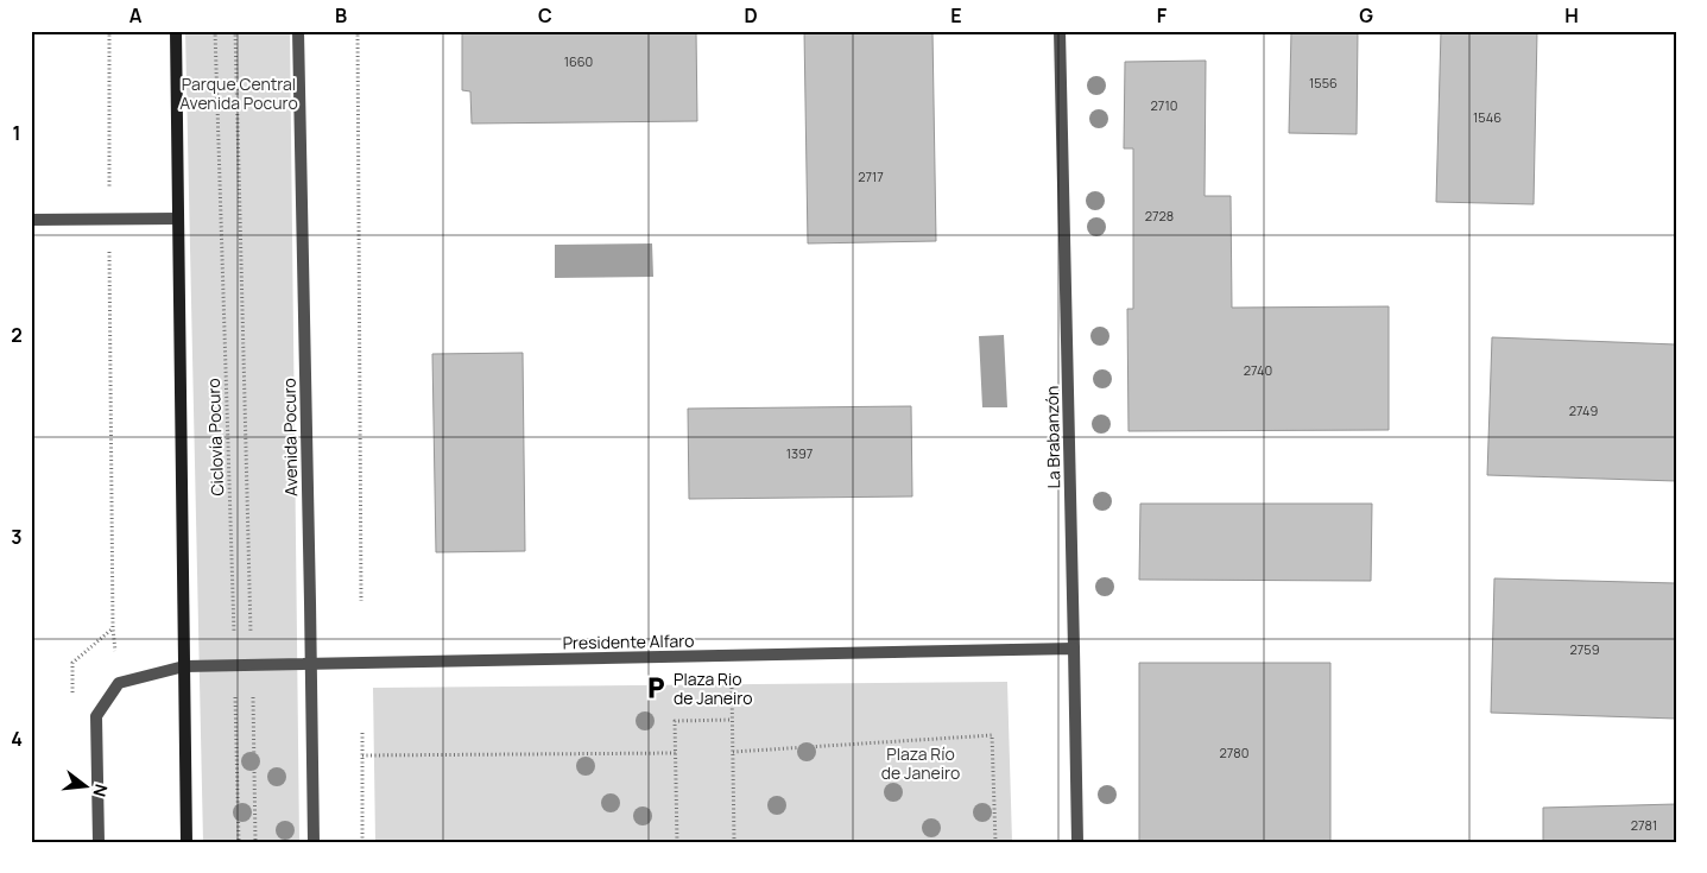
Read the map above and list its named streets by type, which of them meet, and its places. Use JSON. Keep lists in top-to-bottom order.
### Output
{
  "streets": {
    "street": ["Avenida Pocuro", "La Brabanzón", "Presidente Alfaro"],
    "path": ["Ciclovía Pocuro"]
  },
  "crossings": [
    ["Ciclovía Pocuro", "Presidente Alfaro"],
    ["Avenida Pocuro", "Presidente Alfaro"],
    ["La Brabanzón", "Presidente Alfaro"]
  ],
  "parks": ["Parque Central Avenida Pocuro", "Plaza Río de Janeiro"],
  "places": {
    "parking": ["Plaza Rio de Janeiro"]
  },
  "house_numbers": [
    "1660",
    "1556",
    "2710",
    "1546",
    "2717",
    "2728",
    "2740",
    "2749",
    "1397",
    "2759",
    "2780",
    "2781"
  ],
  "north": "right",
  "grid": {
    "columns": [
      "A",
      "B",
      "C",
      "D",
      "E",
      "F",
      "G",
      "H"
    ],
    "rows": [
      "1",
      "2",
      "3",
      "4"
    ]
  }
}
